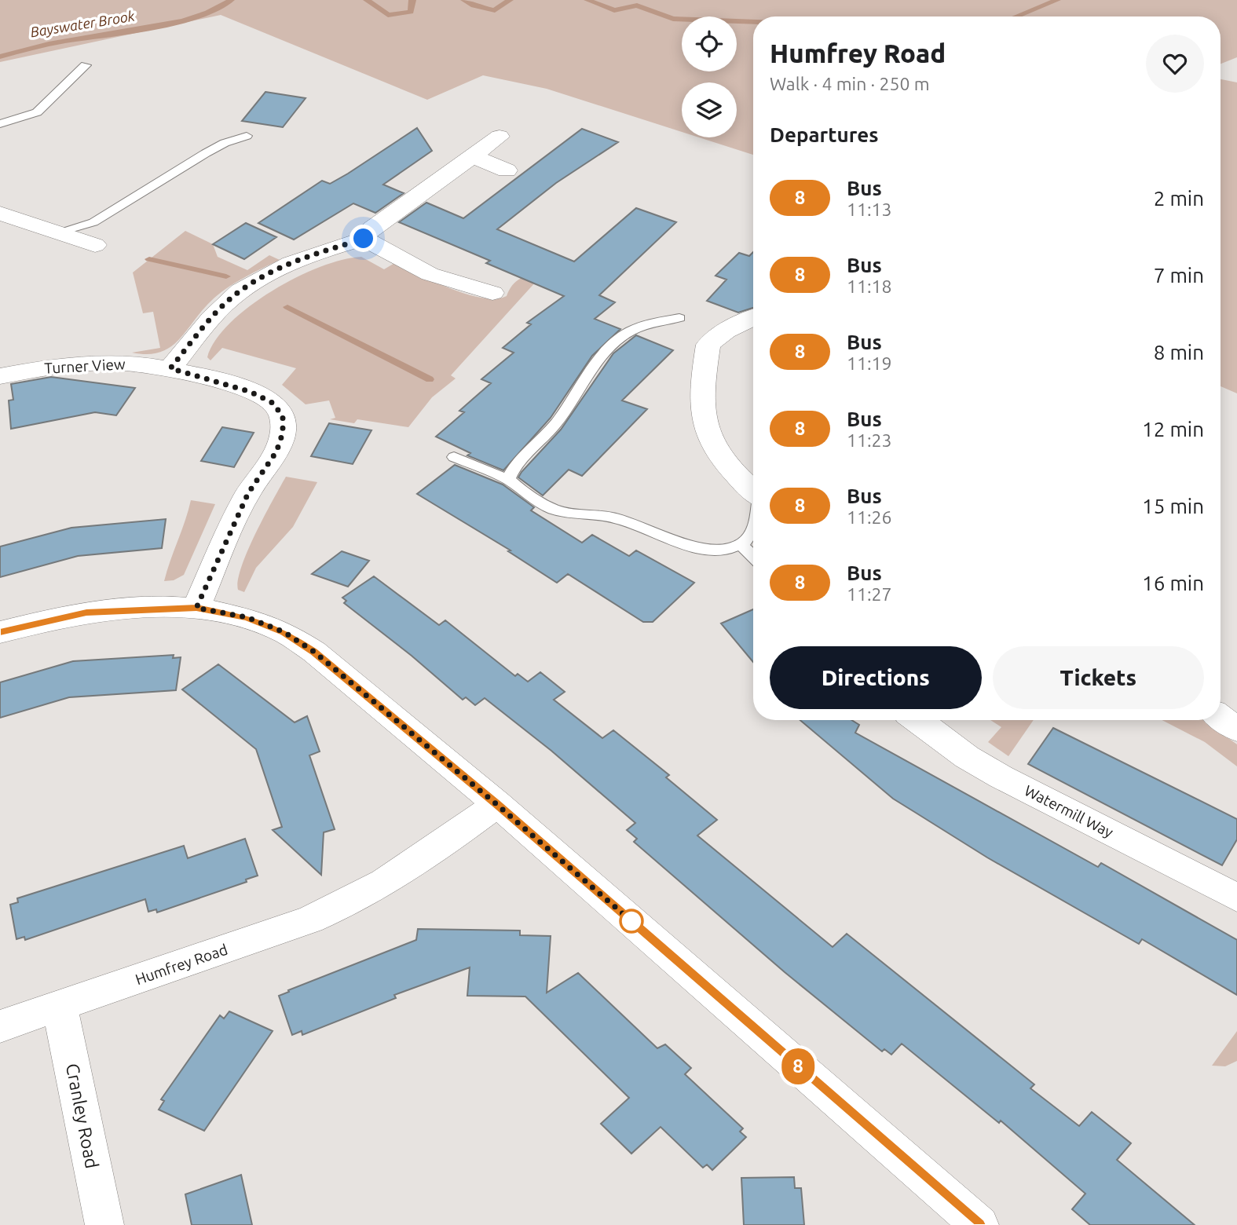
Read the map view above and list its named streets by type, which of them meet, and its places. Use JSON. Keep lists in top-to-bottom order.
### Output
{
  "streets": {
    "street": [
      "Turner View",
      "Watermill Way",
      "Humfrey Road",
      "Cranley Road"
    ]
  },
  "crossings": [
    ["Humfrey Road", "Cranley Road"]
  ],
  "water": ["Bayswater Brook"],
  "lines": ["bus line 8"],
  "page": {
    "on_map": "8",
    "heading": [
      ["Humfrey Road", "Walk · 4 min · 250 m"],
      "Departures"
    ],
    "list": [
      {
        "mark": "8",
        "name": "Bus",
        "note": "11:13",
        "value": "2 min"
      },
      {
        "mark": "8",
        "name": "Bus",
        "note": "11:18",
        "value": "7 min"
      },
      {
        "mark": "8",
        "name": "Bus",
        "note": "11:19",
        "value": "8 min"
      },
      {
        "mark": "8",
        "name": "Bus",
        "note": "11:23",
        "value": "12 min"
      },
      {
        "mark": "8",
        "name": "Bus",
        "note": "11:26",
        "value": "15 min"
      },
      {
        "mark": "8",
        "name": "Bus",
        "note": "11:27",
        "value": "16 min"
      }
    ],
    "buttons": ["Directions", "Tickets"]
  }
}
